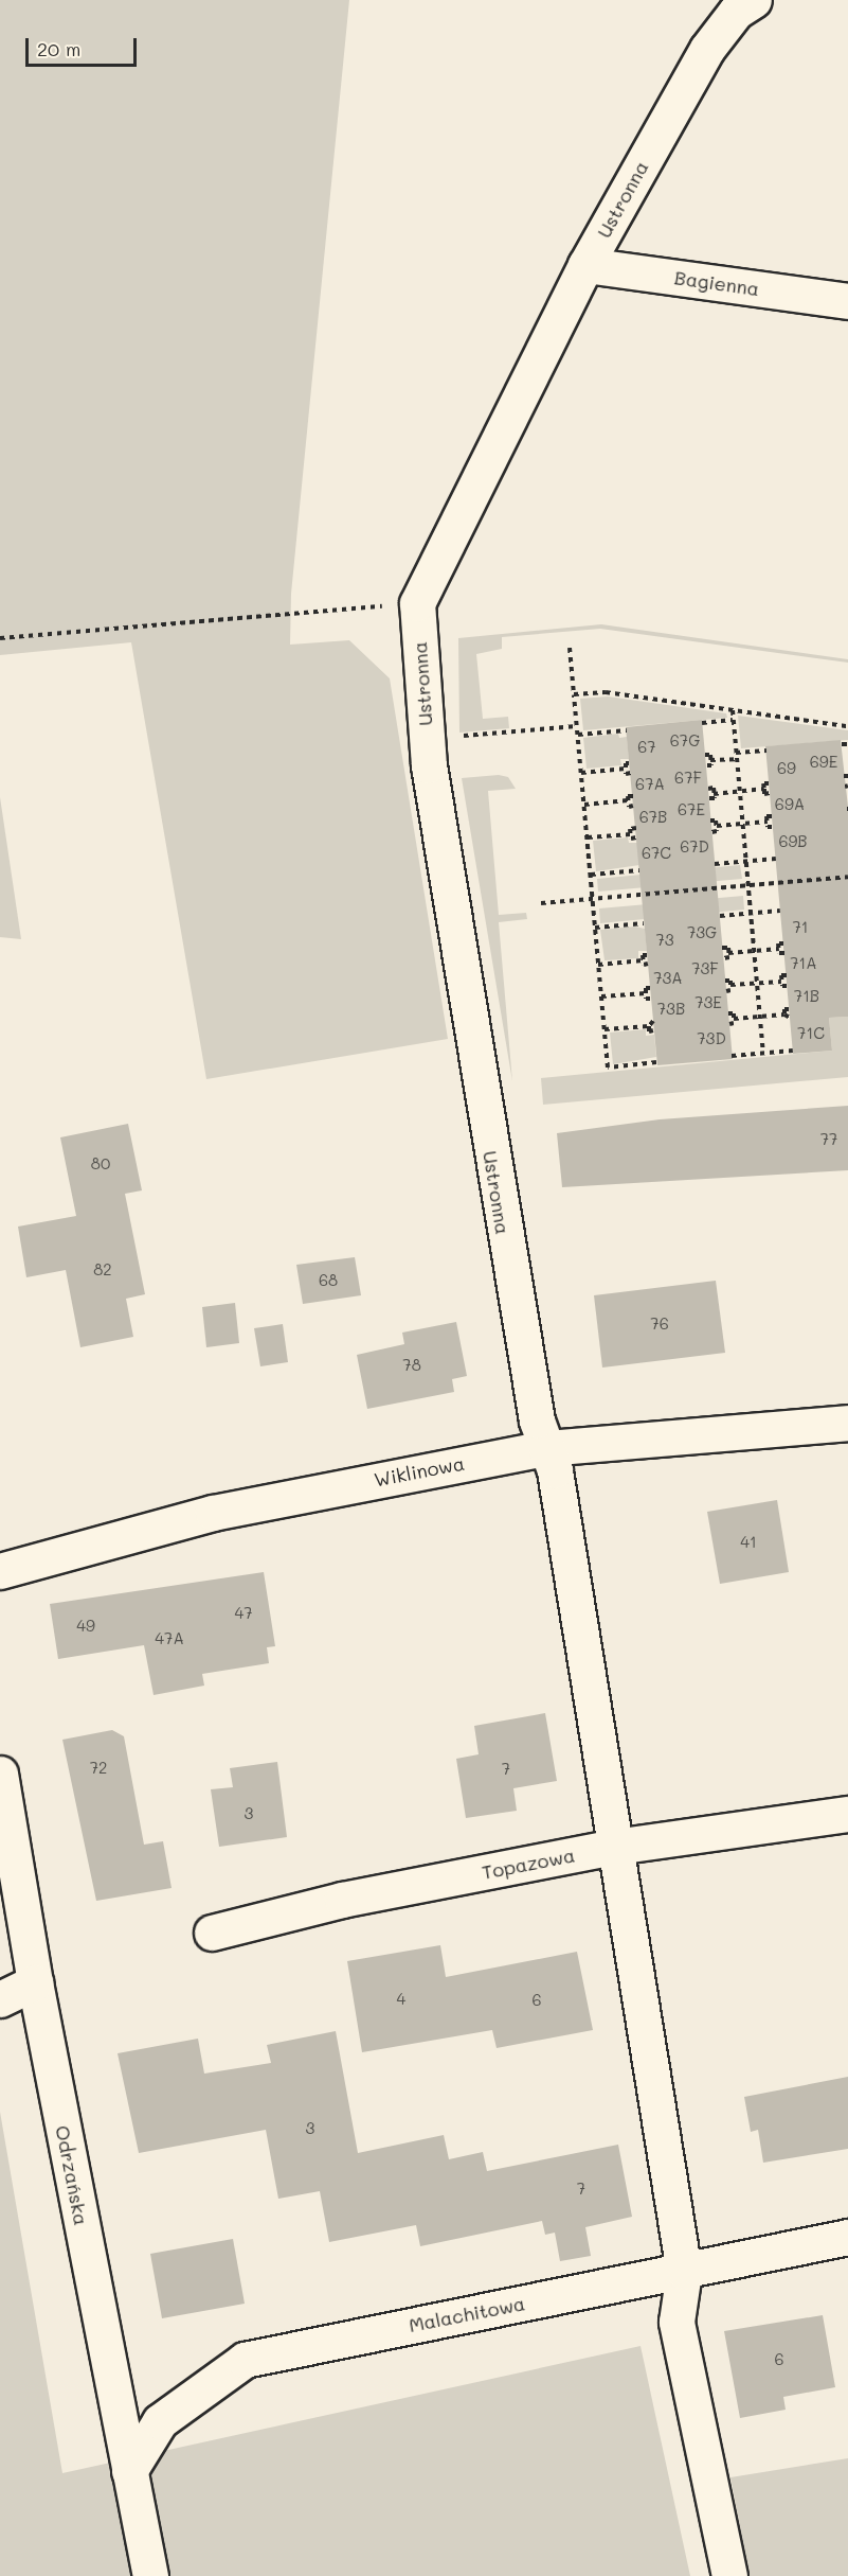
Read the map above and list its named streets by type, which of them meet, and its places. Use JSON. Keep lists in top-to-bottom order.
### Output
{
  "streets": {
    "street": [
      "Ustronna",
      "Bagienna",
      "Wiklinowa",
      "Topazowa",
      "Odrzańska",
      "Malachitowa"
    ]
  },
  "crossings": [
    ["Ustronna", "Bagienna"],
    ["Ustronna", "Wiklinowa"],
    ["Ustronna", "Topazowa"],
    ["Ustronna", "Malachitowa"],
    ["Odrzańska", "Malachitowa"]
  ],
  "house_numbers": [
    "67G",
    "67",
    "69E",
    "69",
    "67F",
    "67A",
    "69A",
    "67E",
    "67B",
    "69B",
    "67D",
    "67C",
    "71",
    "73G",
    "73",
    "71A",
    "73F",
    "73A",
    "71B",
    "73E",
    "73B",
    "71C",
    "73D",
    "77",
    "80",
    "82",
    "68",
    "76",
    "78",
    "41",
    "47",
    "49",
    "47A",
    "72",
    "7",
    "3",
    "4",
    "6",
    "3",
    "7",
    "6"
  ],
  "scale_bar": "20 m"
}
